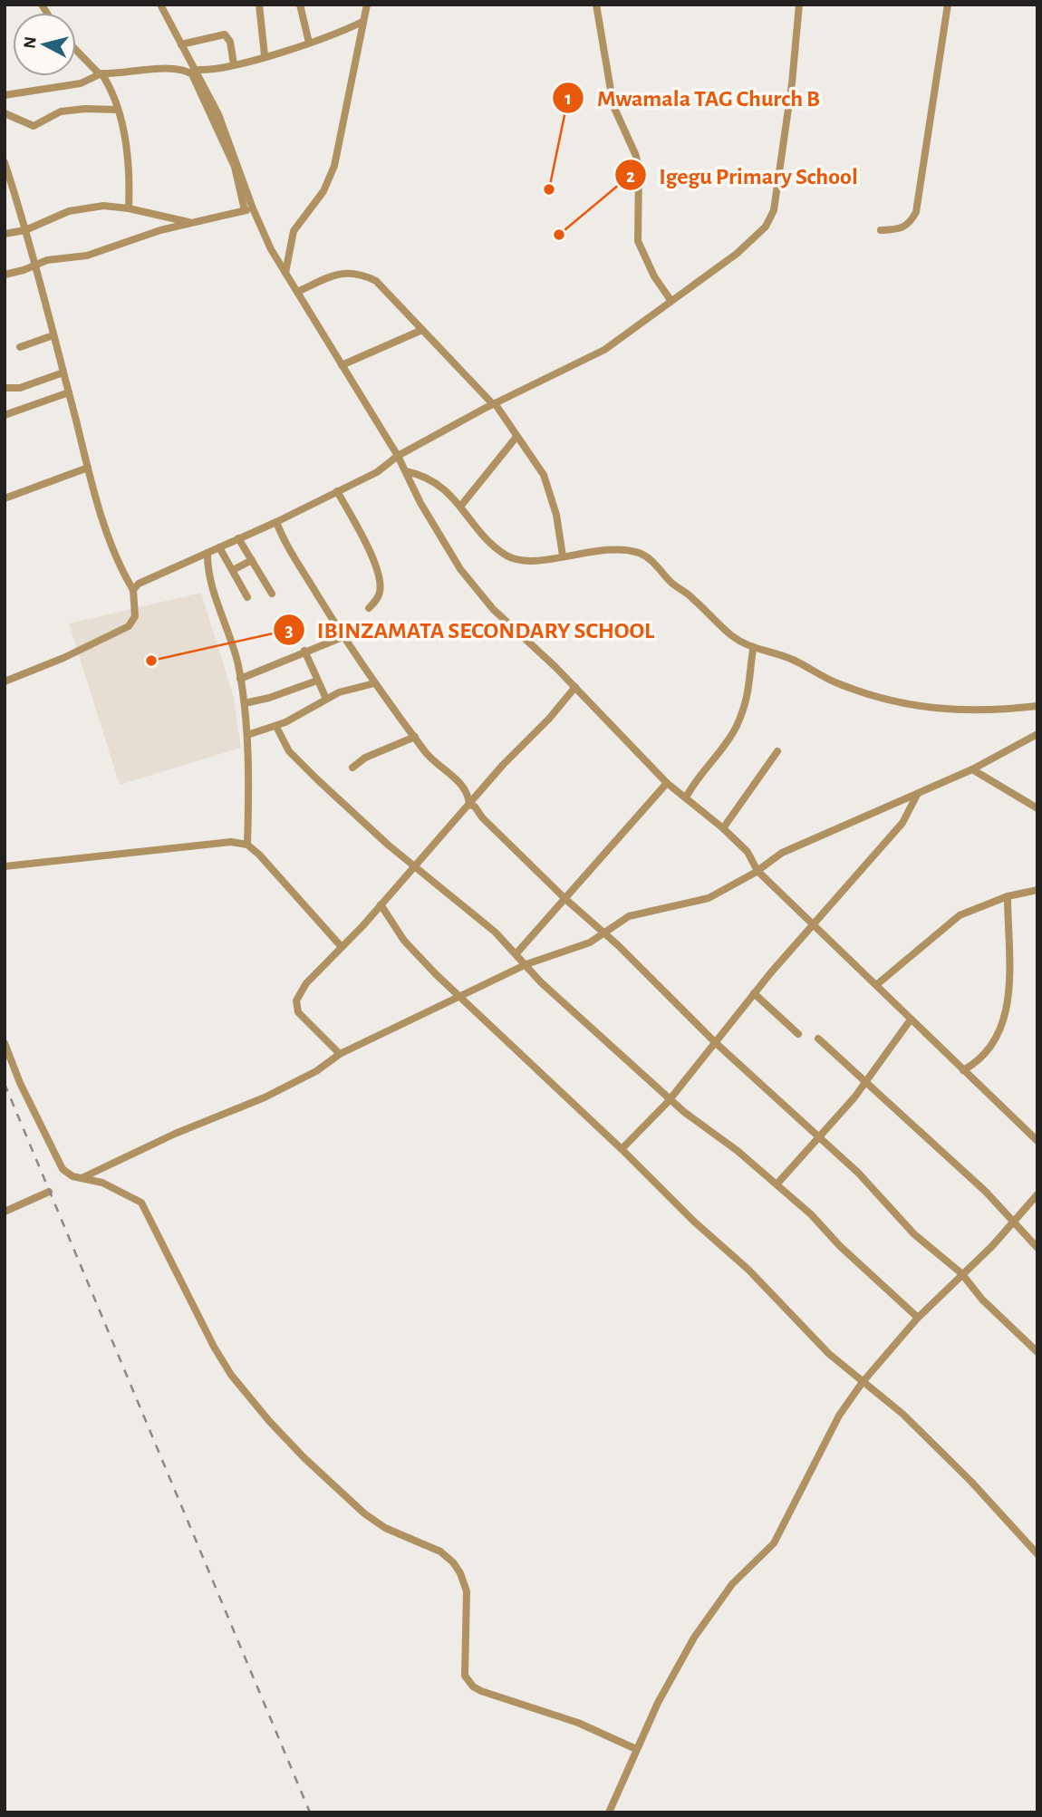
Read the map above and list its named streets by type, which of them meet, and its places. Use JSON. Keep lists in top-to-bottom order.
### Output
{
  "places": ["Mwamala TAG Church B", "Igegu Primary School", "IBINZAMATA SECONDARY SCHOOL"],
  "north": "left"
}
